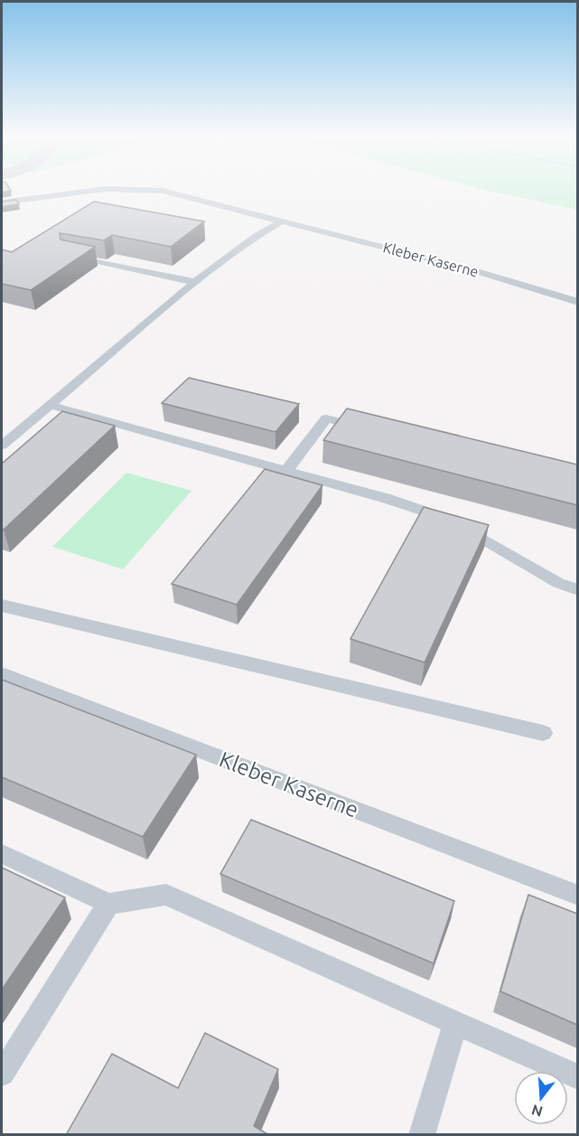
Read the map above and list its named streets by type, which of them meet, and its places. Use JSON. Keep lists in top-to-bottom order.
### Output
{
  "streets": {
    "lane": ["Kleber Kaserne"]
  },
  "north": "bottom"
}
